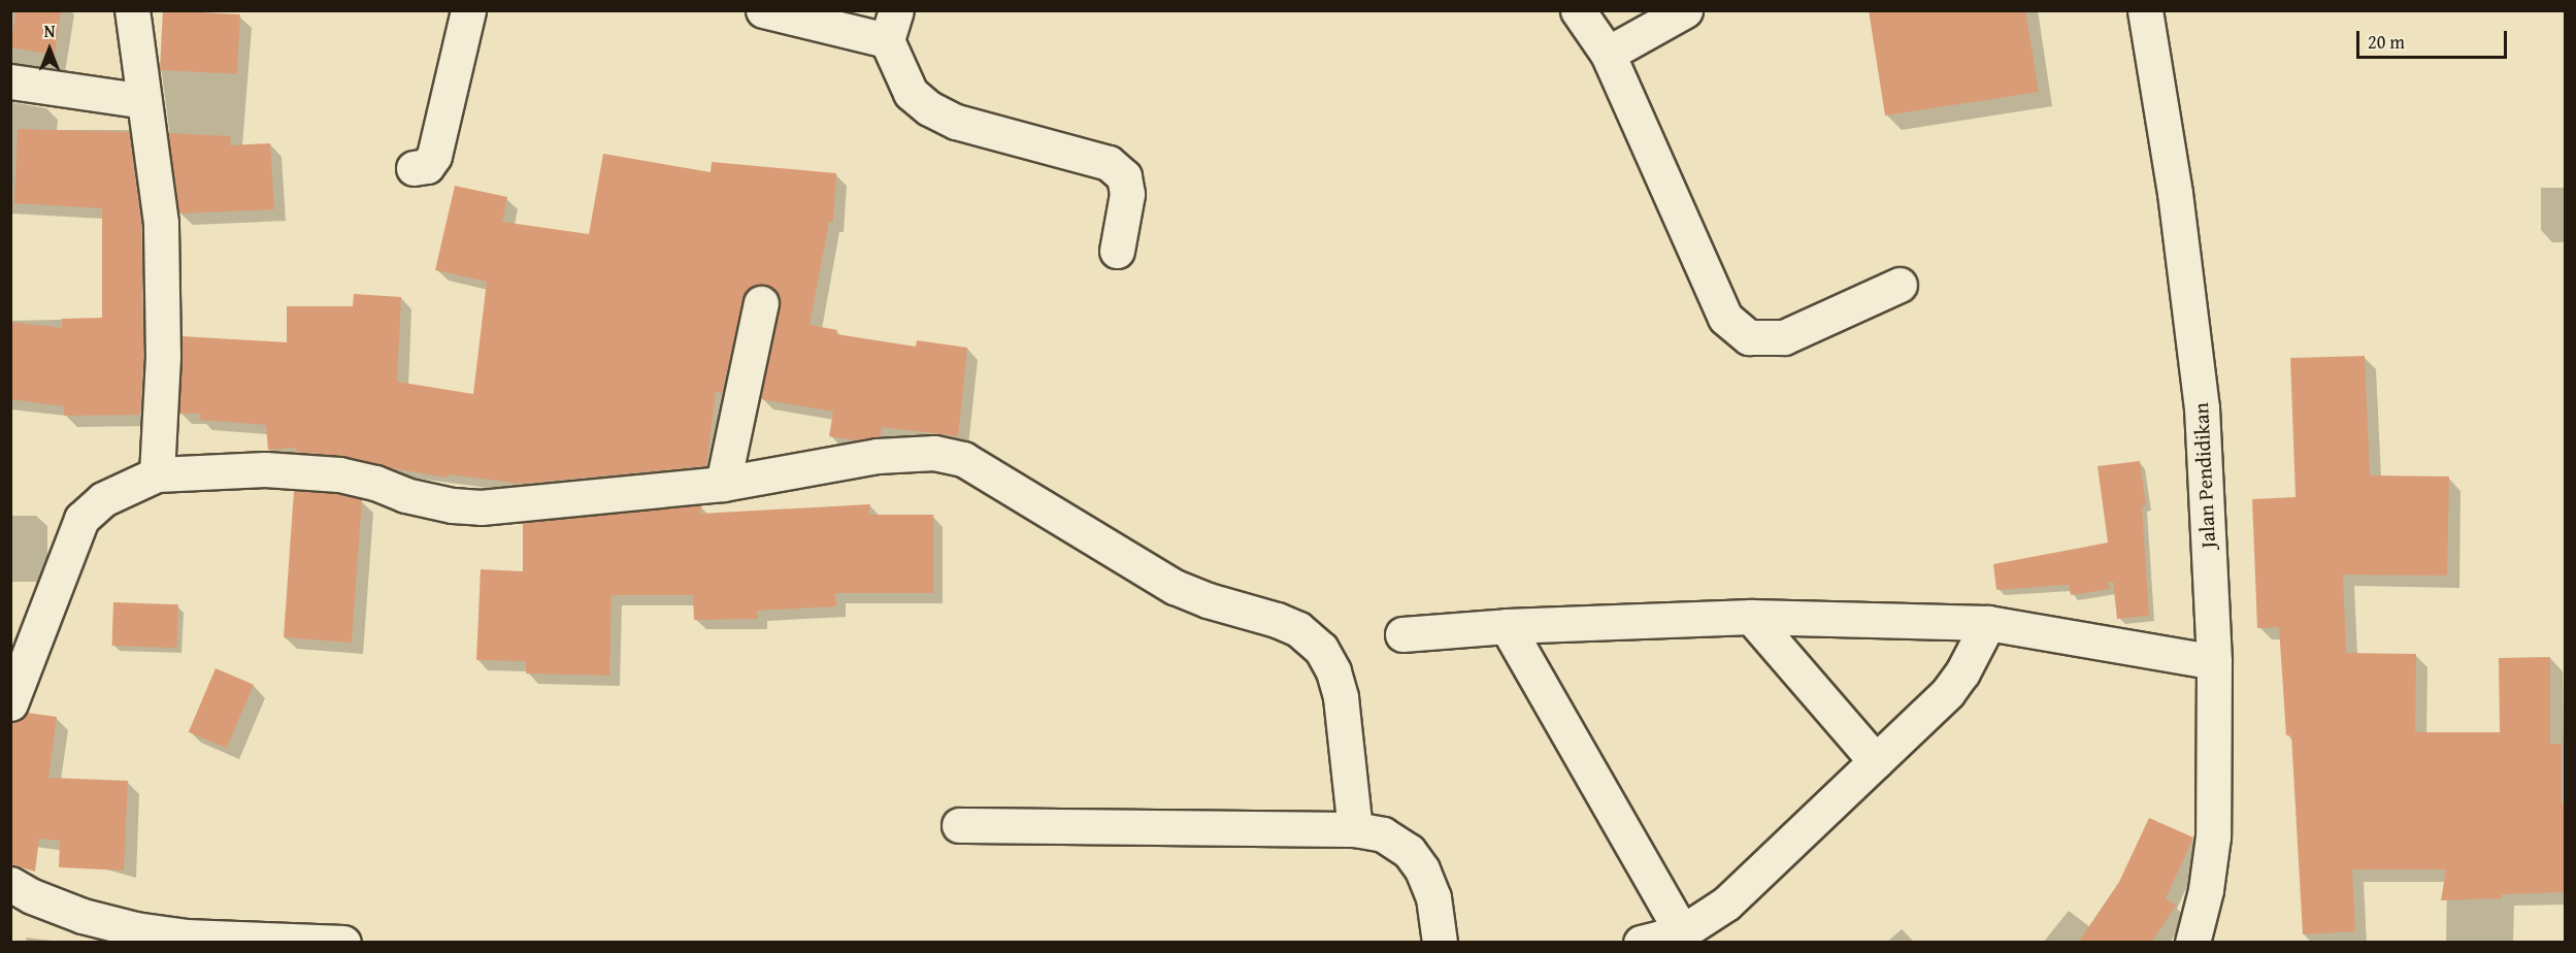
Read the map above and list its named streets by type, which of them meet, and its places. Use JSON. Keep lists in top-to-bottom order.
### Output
{
  "streets": {
    "street": ["Jalan Pendidikan"]
  },
  "scale_bar": "20 m",
  "north": "top"
}
